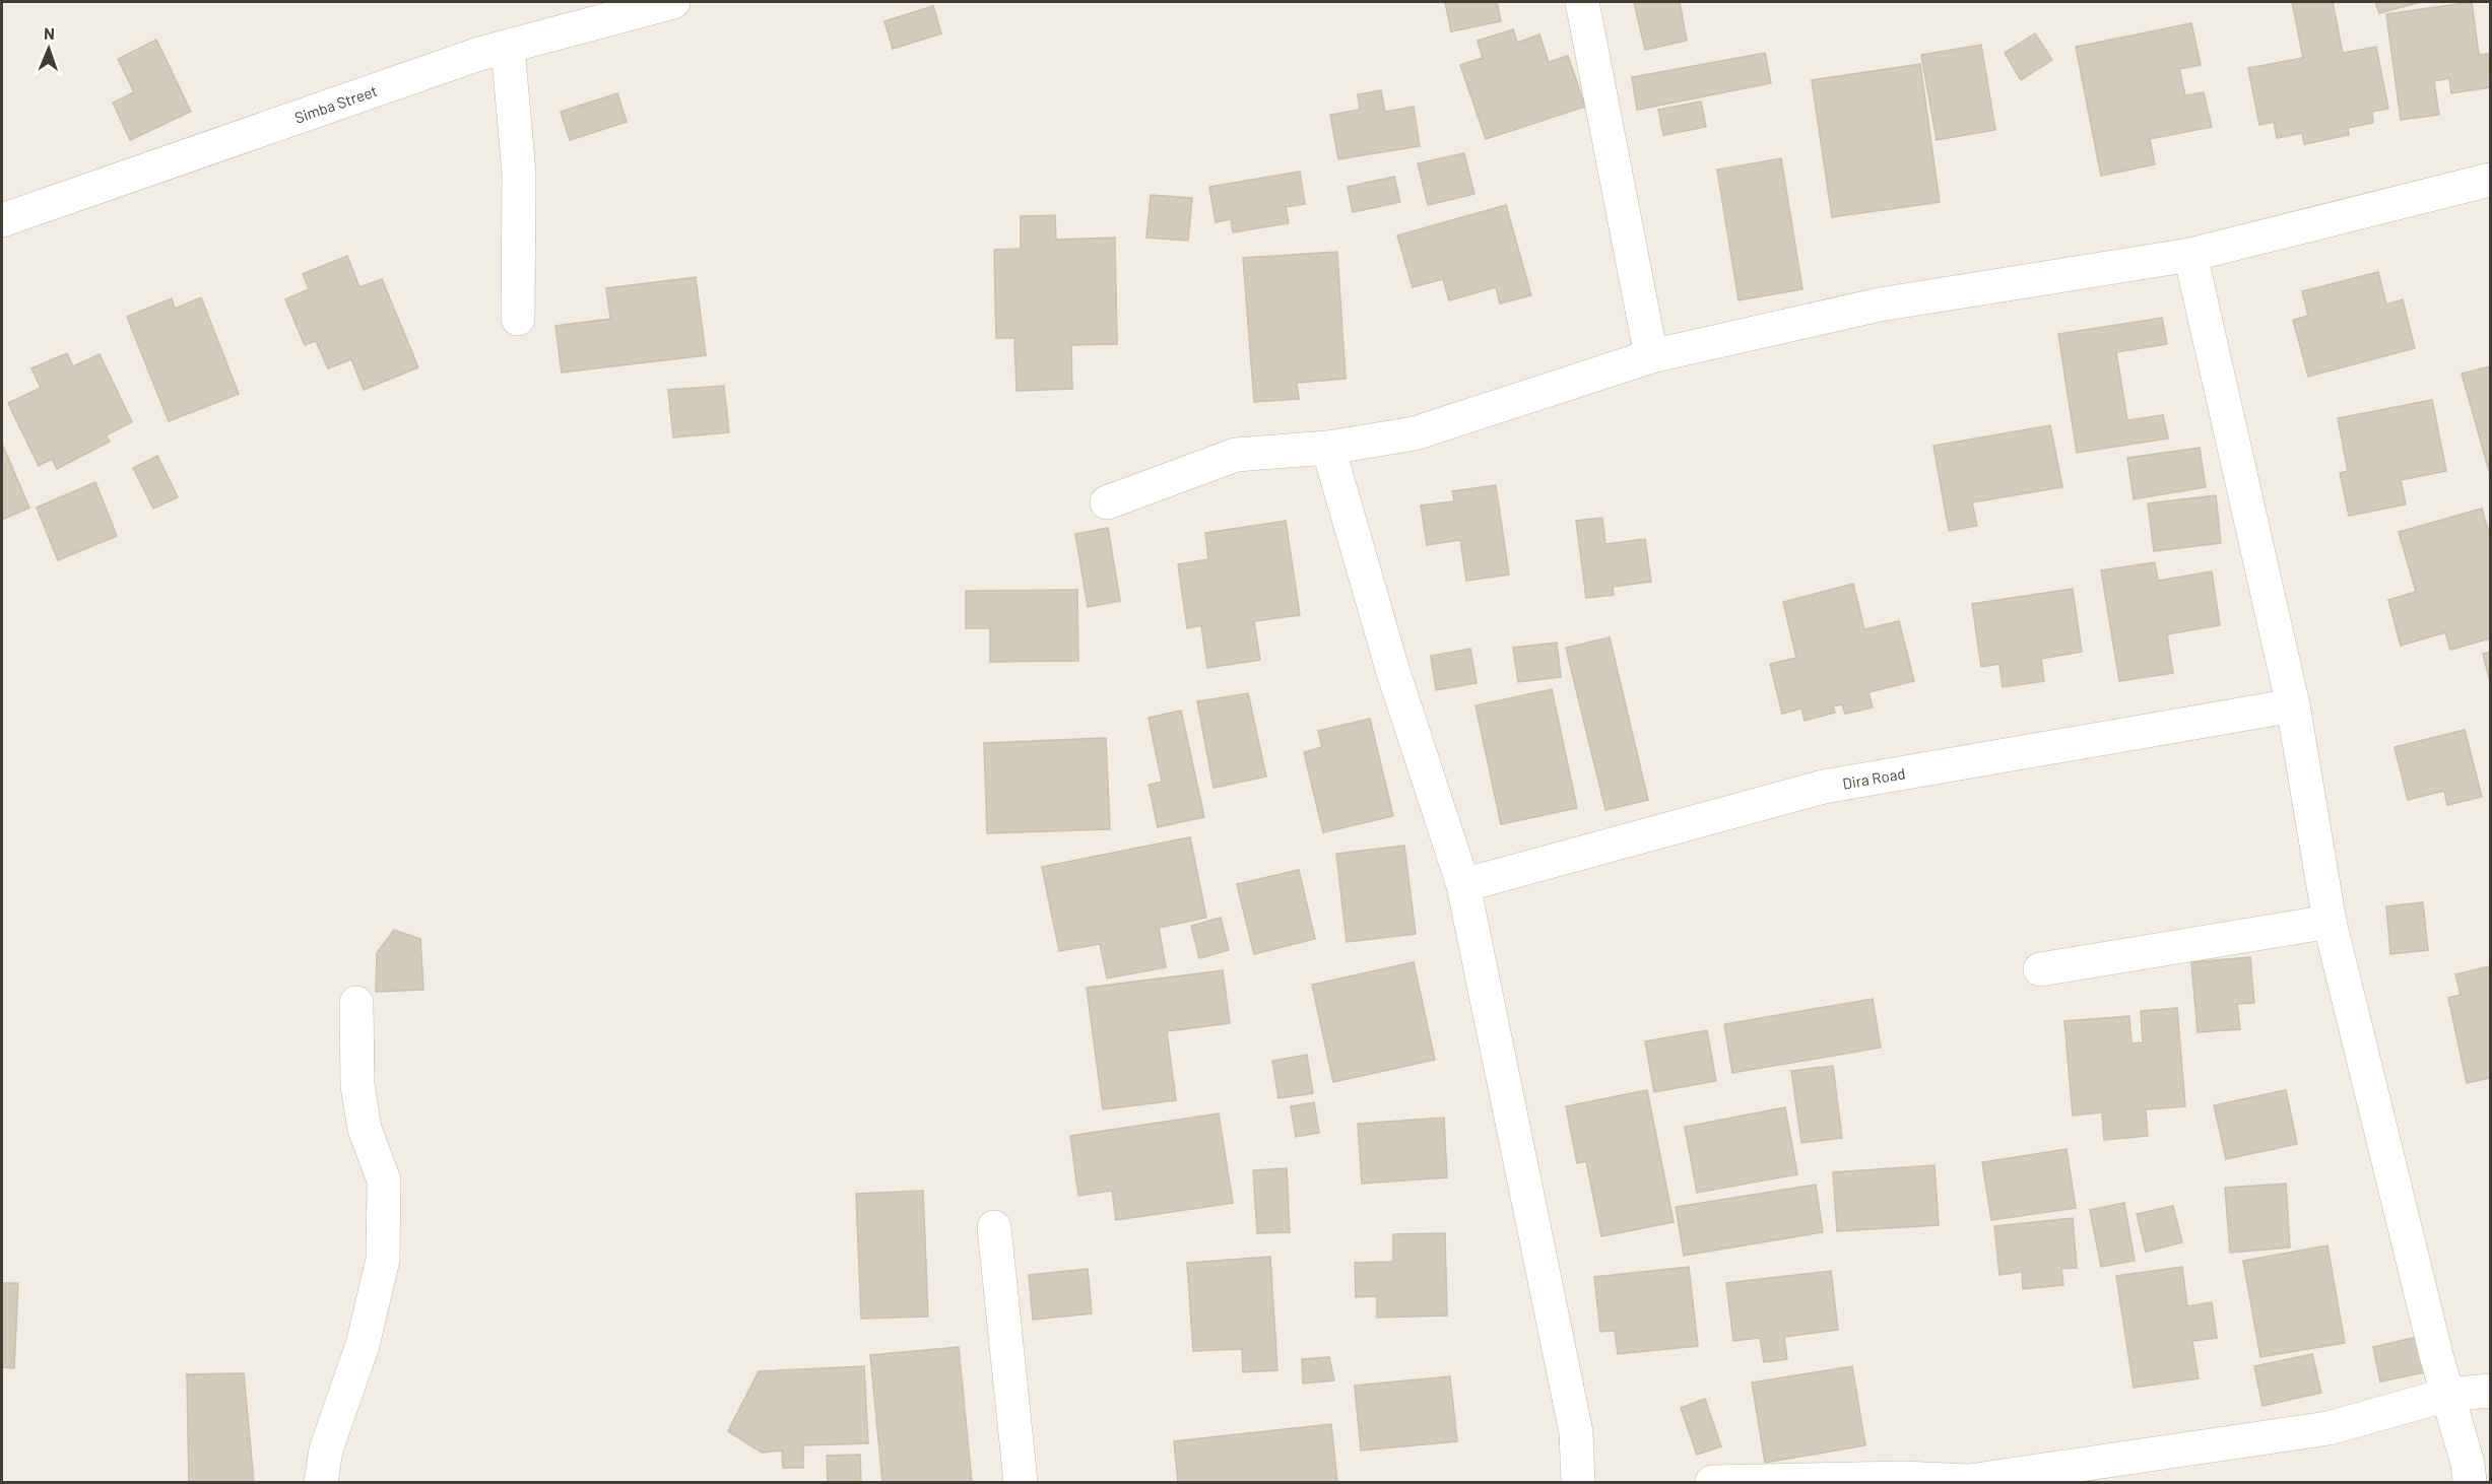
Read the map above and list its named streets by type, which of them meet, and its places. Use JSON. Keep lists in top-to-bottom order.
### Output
{
  "streets": {
    "street": ["Simba Street", "Dira Road"]
  },
  "north": "top"
}
